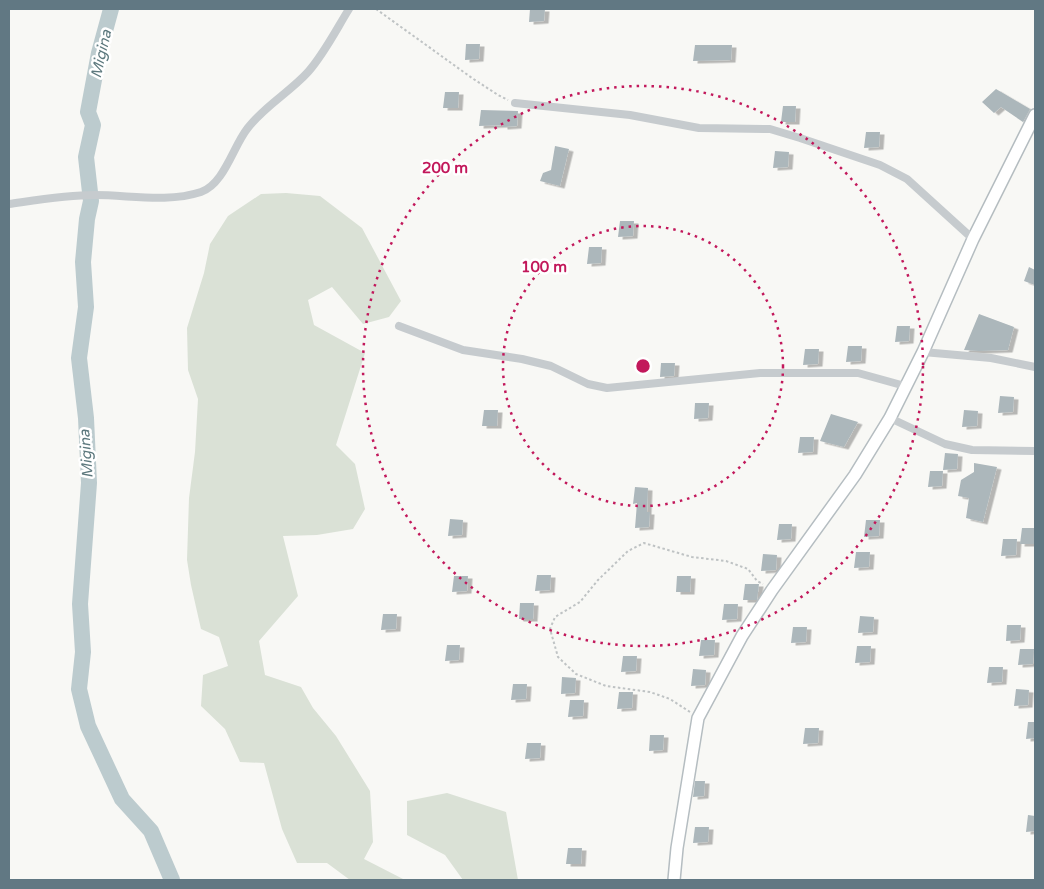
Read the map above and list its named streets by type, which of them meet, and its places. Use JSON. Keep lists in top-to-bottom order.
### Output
{
  "water": ["Migina"],
  "rings": ["200 m", "100 m"]
}
